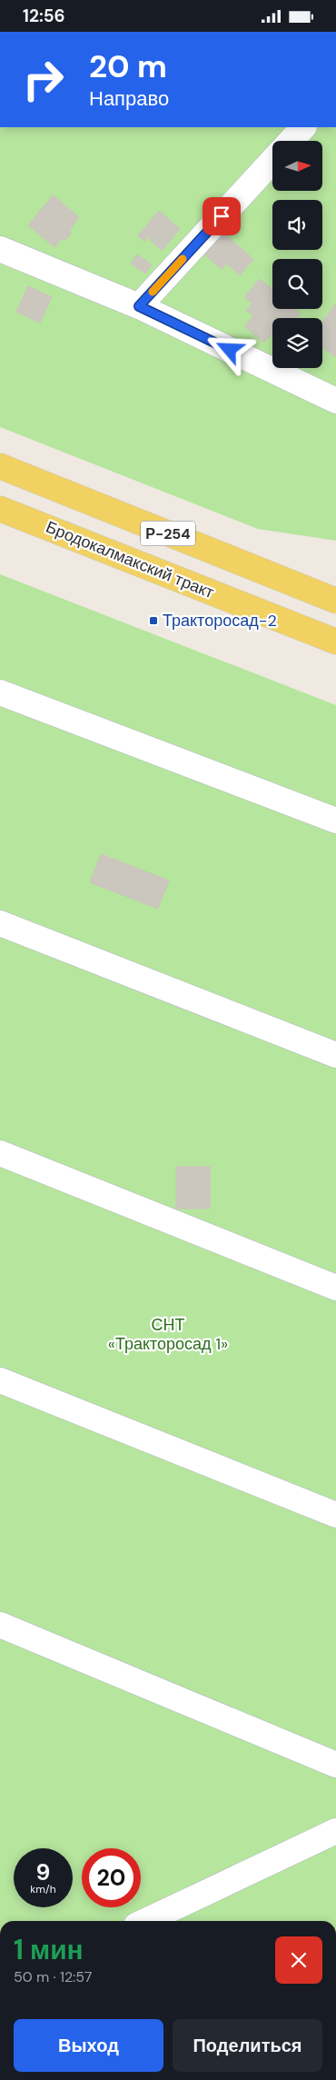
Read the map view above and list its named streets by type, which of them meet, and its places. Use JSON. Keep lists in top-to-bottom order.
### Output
{
  "streets": {
    "main road": ["Р-254", "Бродокалмакский тракт"]
  },
  "parks": ["СНТ «Тракторосад 1»"],
  "places": {
    "transit": ["Тракторосад-2"]
  },
  "north": "right",
  "page": {
    "status": "12:56",
    "turn": ["20 m", "Направо"],
    "speed": "9 km/h",
    "limit": "20",
    "heading": ["1 мин", "50 m · 12:57"],
    "buttons": ["Выход", "Поделиться"]
  }
}
